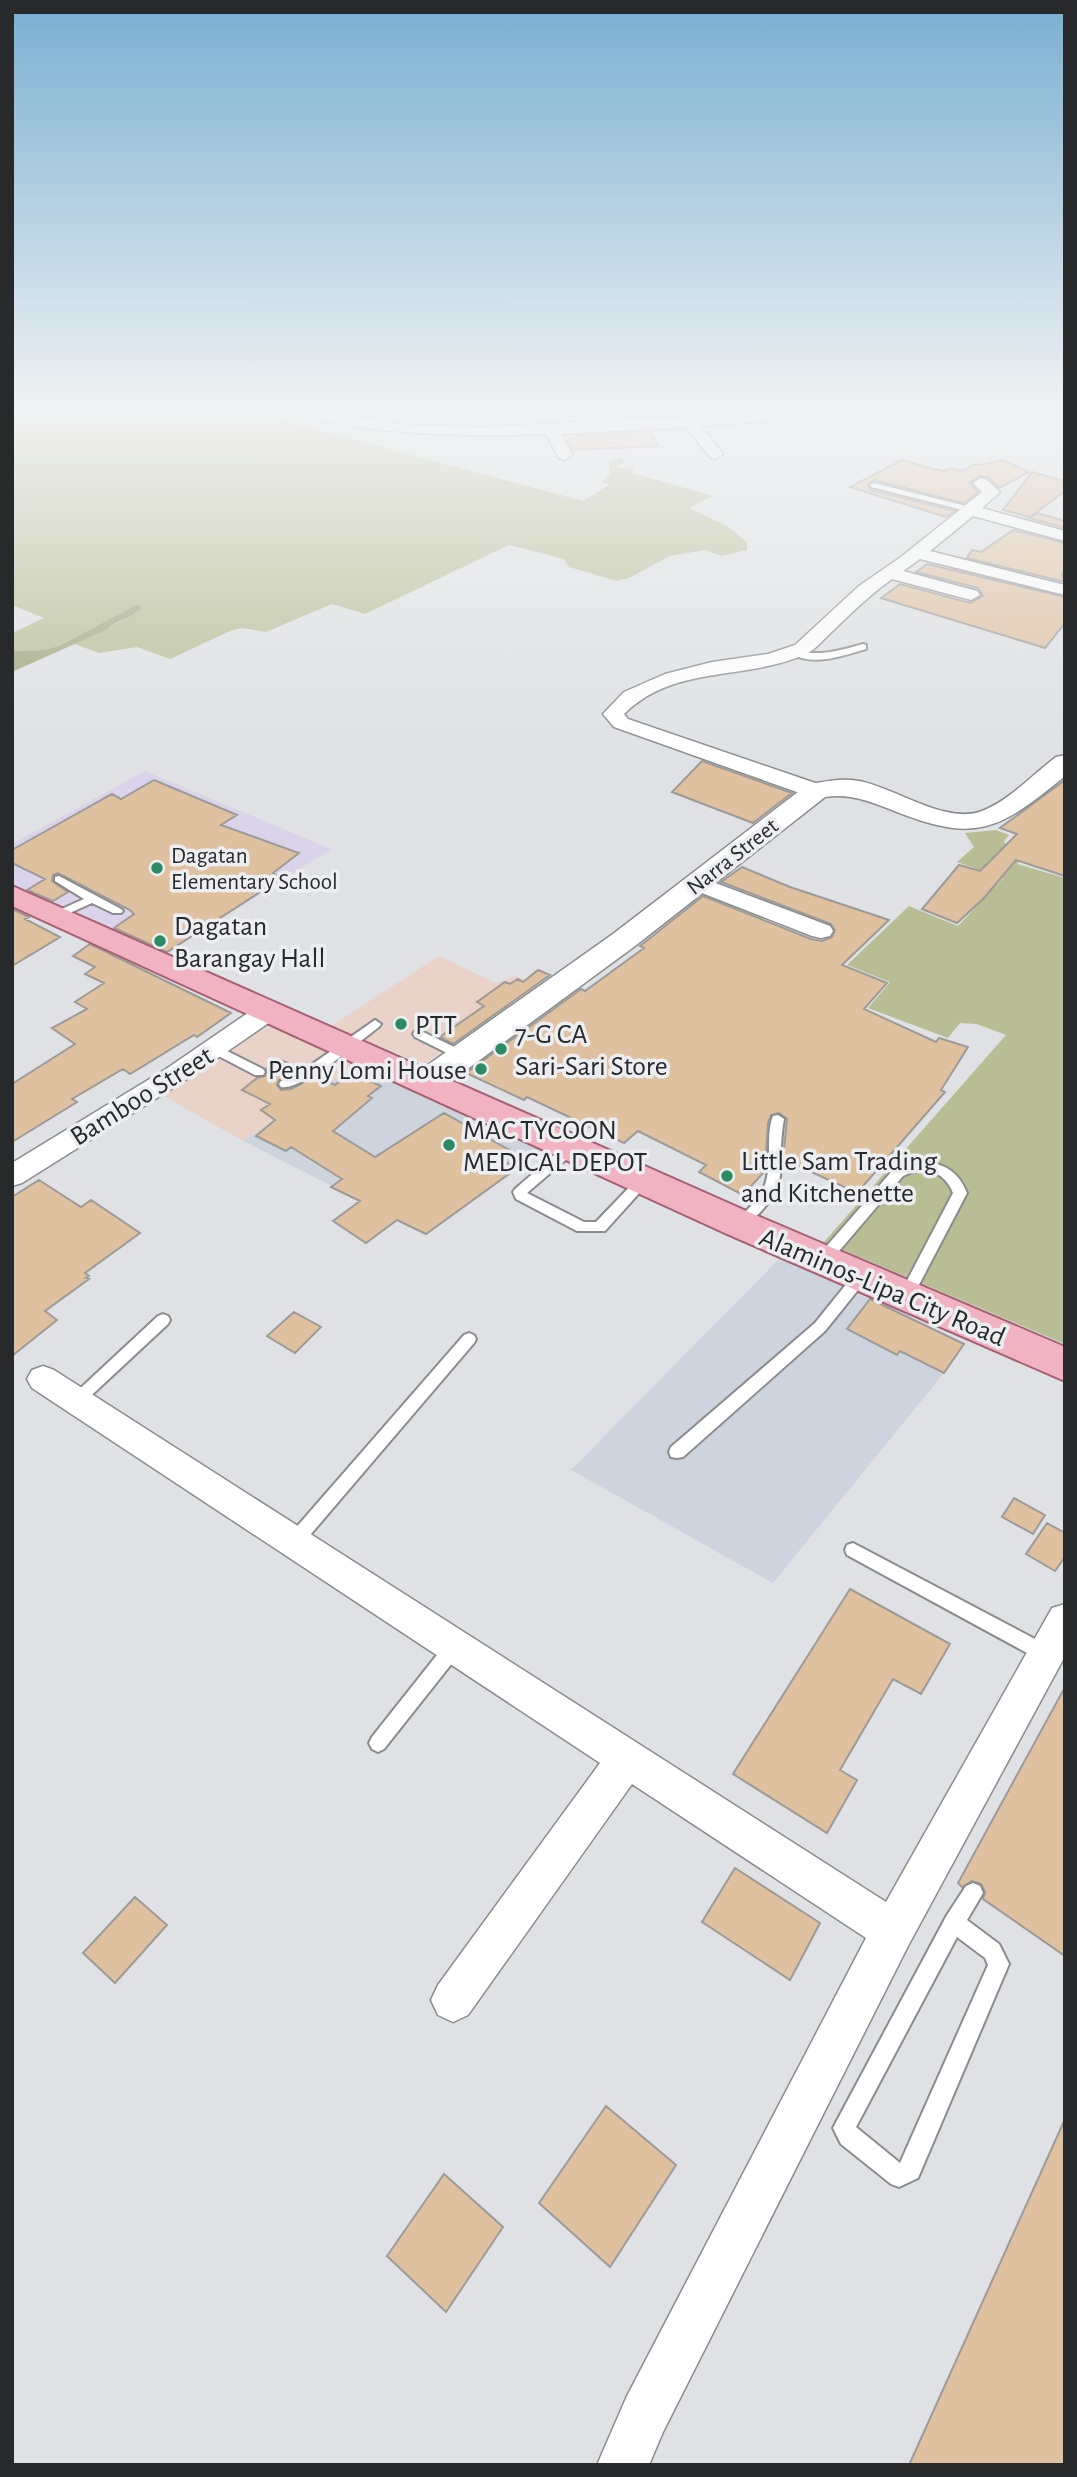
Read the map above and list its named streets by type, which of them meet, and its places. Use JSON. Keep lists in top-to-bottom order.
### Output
{
  "streets": {
    "main road": ["Alaminos-Lipa City Road"],
    "street": ["Narra Street", "Bamboo Street"]
  },
  "crossings": [
    ["Narra Street", "Alaminos-Lipa City Road"],
    ["Bamboo Street", "Alaminos-Lipa City Road"]
  ],
  "places": [
    "Dagatan Elementary School",
    "Dagatan Barangay Hall",
    "PTT",
    "7-G CA Sari-Sari Store",
    "Penny Lomi House",
    "MAC TYCOON MEDICAL DEPOT",
    "Little Sam Trading and Kitchenette"
  ]
}
